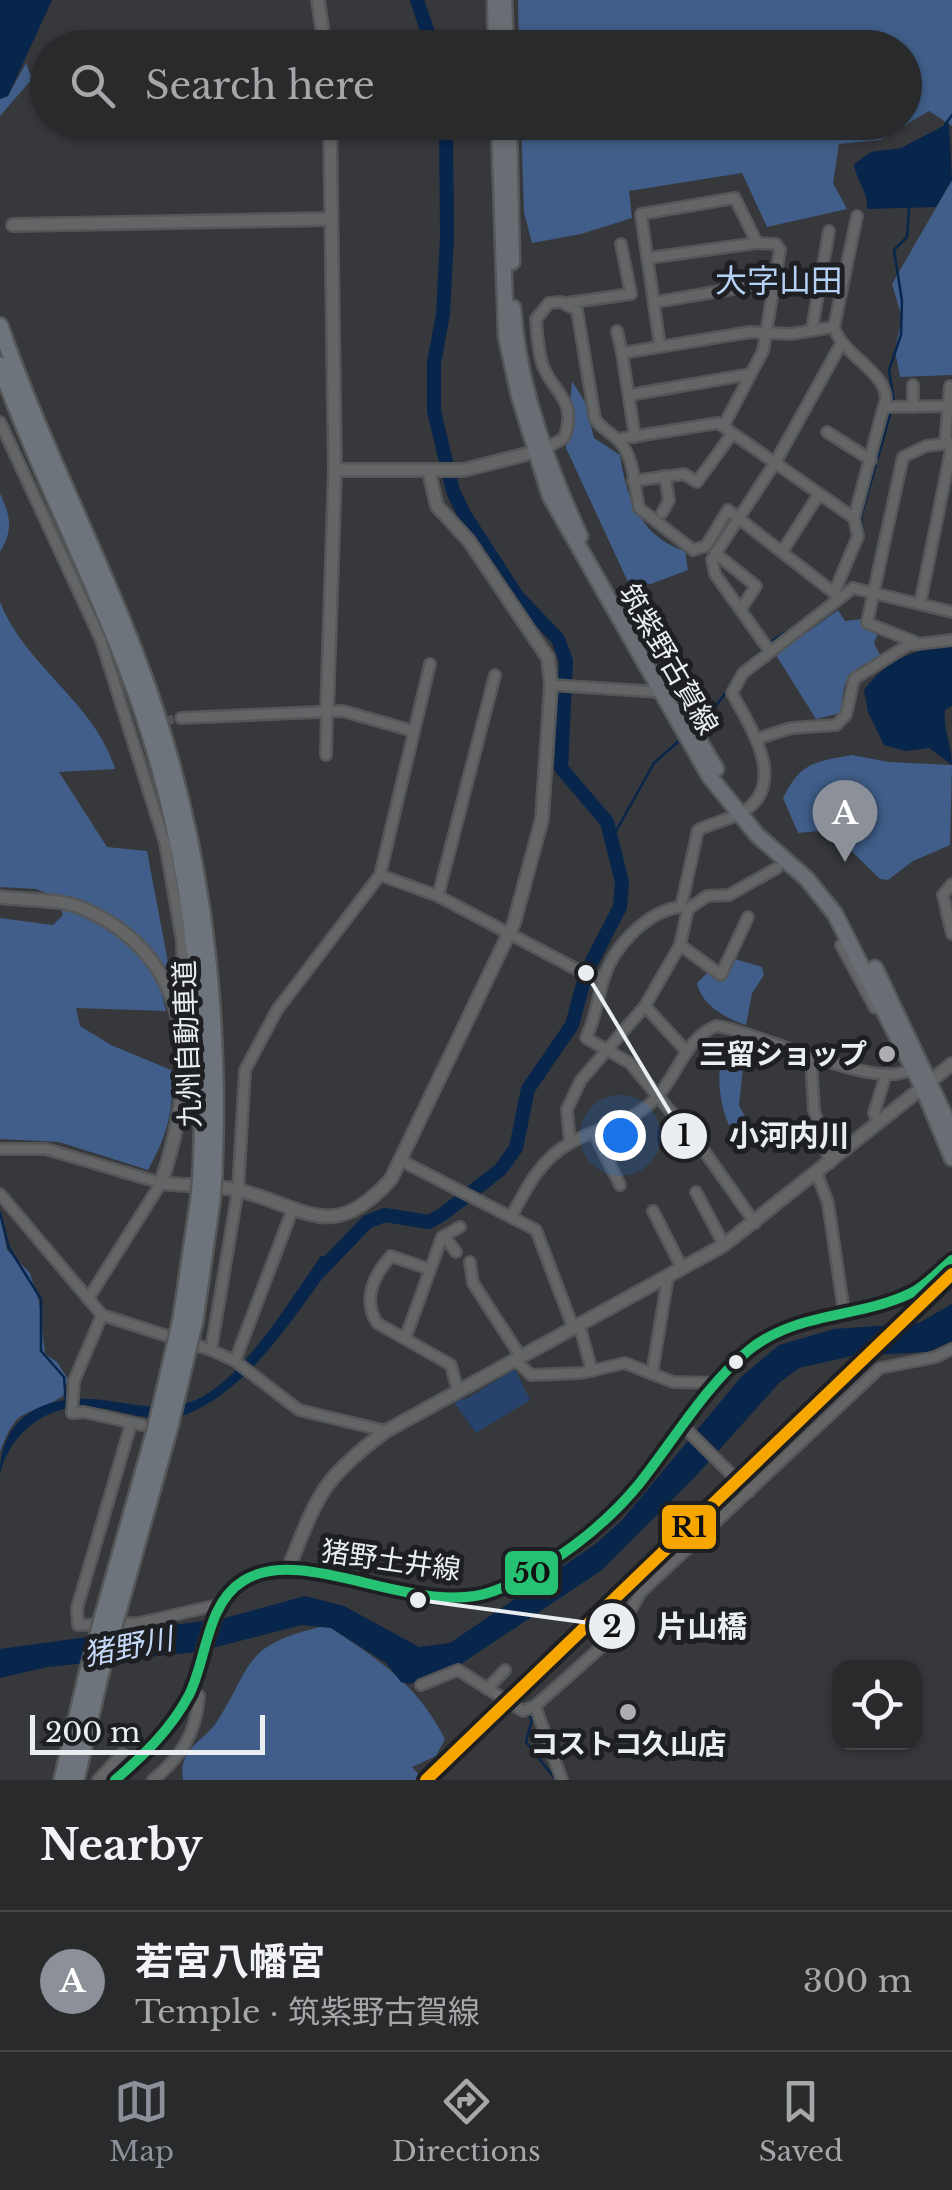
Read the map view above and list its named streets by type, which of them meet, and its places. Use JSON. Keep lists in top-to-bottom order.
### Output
{
  "streets": {
    "highway": ["九州自動車道"],
    "main road": ["筑紫野古賀線", "猪野土井線"]
  },
  "districts": ["大字山田"],
  "water": ["猪野川"],
  "places": [
    "小河内川",
    "三留ショップ",
    "片山橋",
    "コストコ久山店"
  ],
  "lines": ["transit line 50", "transit line R1"],
  "scale_bar": "200 m",
  "page": {
    "search": "Search here",
    "pins": "A",
    "scale": "200 m",
    "heading": "Nearby",
    "list": [
      {
        "mark": "A",
        "name": "若宮八幡宮",
        "note": "Temple · 筑紫野古賀線",
        "value": "300 m"
      }
    ],
    "nav": ["Map", "Directions", "Saved"]
  }
}
